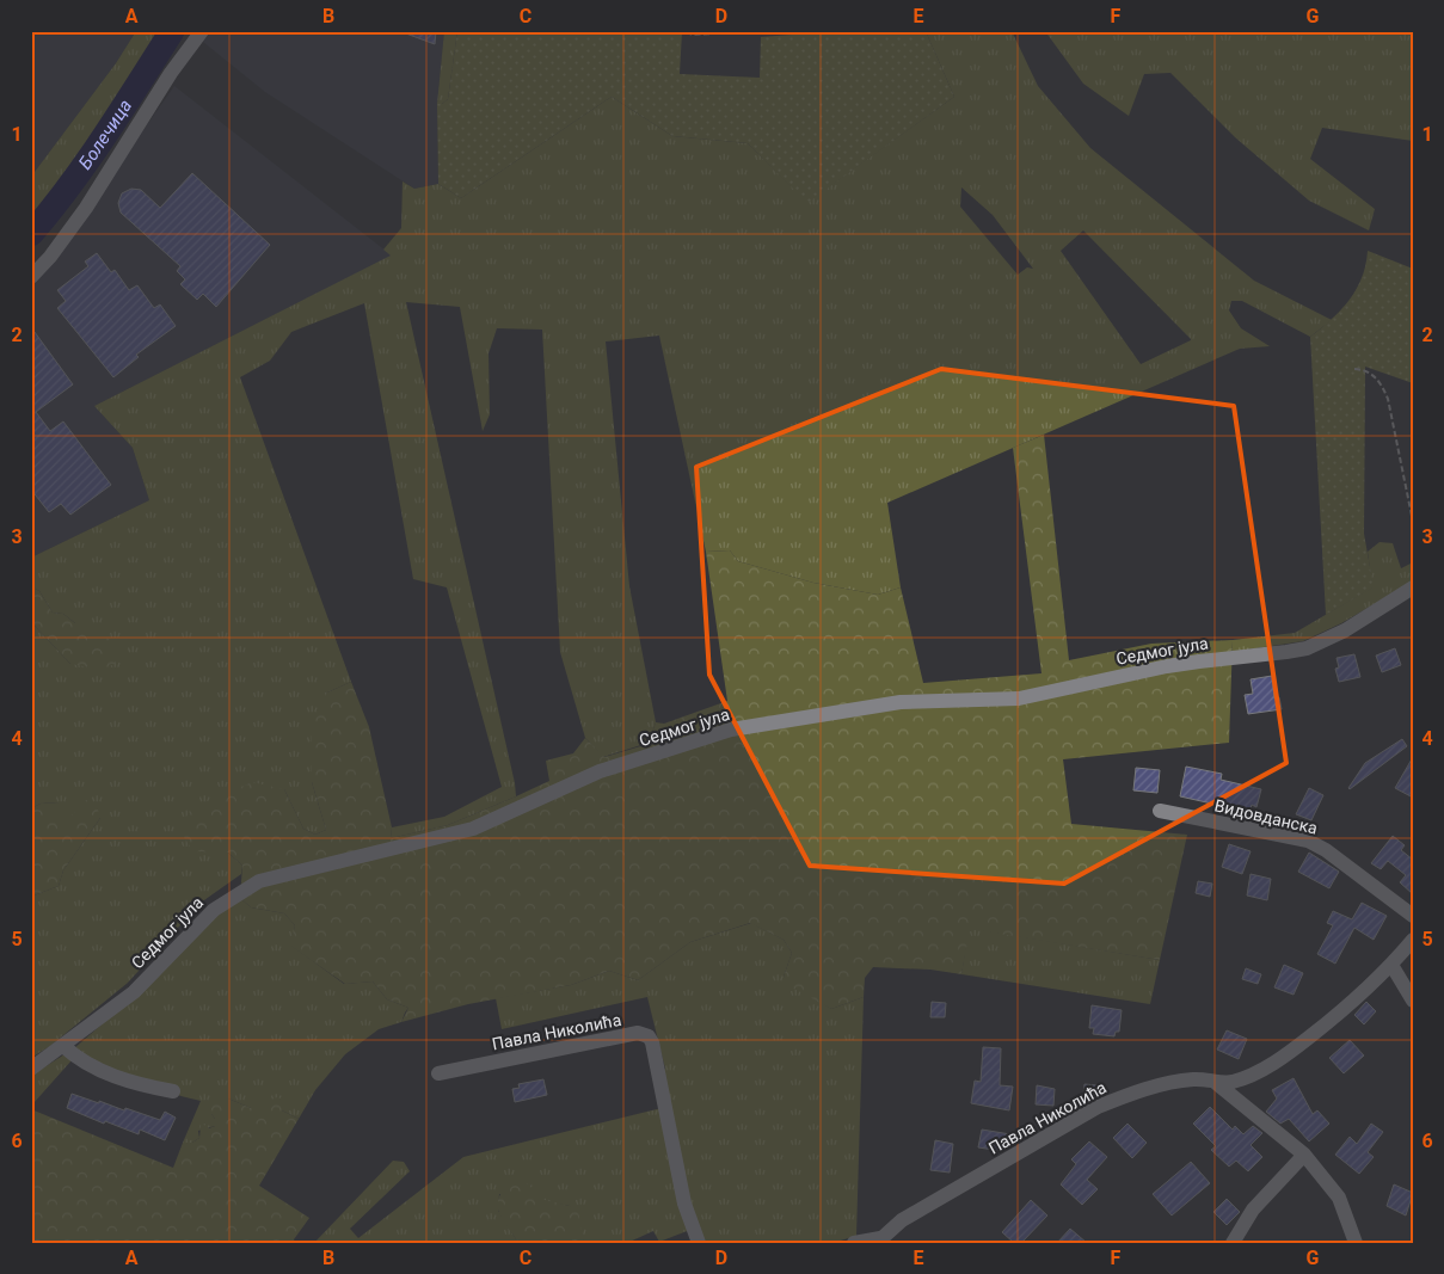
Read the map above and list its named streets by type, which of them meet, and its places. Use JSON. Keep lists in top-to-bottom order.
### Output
{
  "streets": {
    "street": ["Седмог јула", "Видовданска", "Павла Николића"]
  },
  "water": ["Болечица"],
  "grid": {
    "columns": [
      "A",
      "B",
      "C",
      "D",
      "E",
      "F",
      "G"
    ],
    "rows": [
      "1",
      "2",
      "3",
      "4",
      "5",
      "6"
    ]
  }
}
